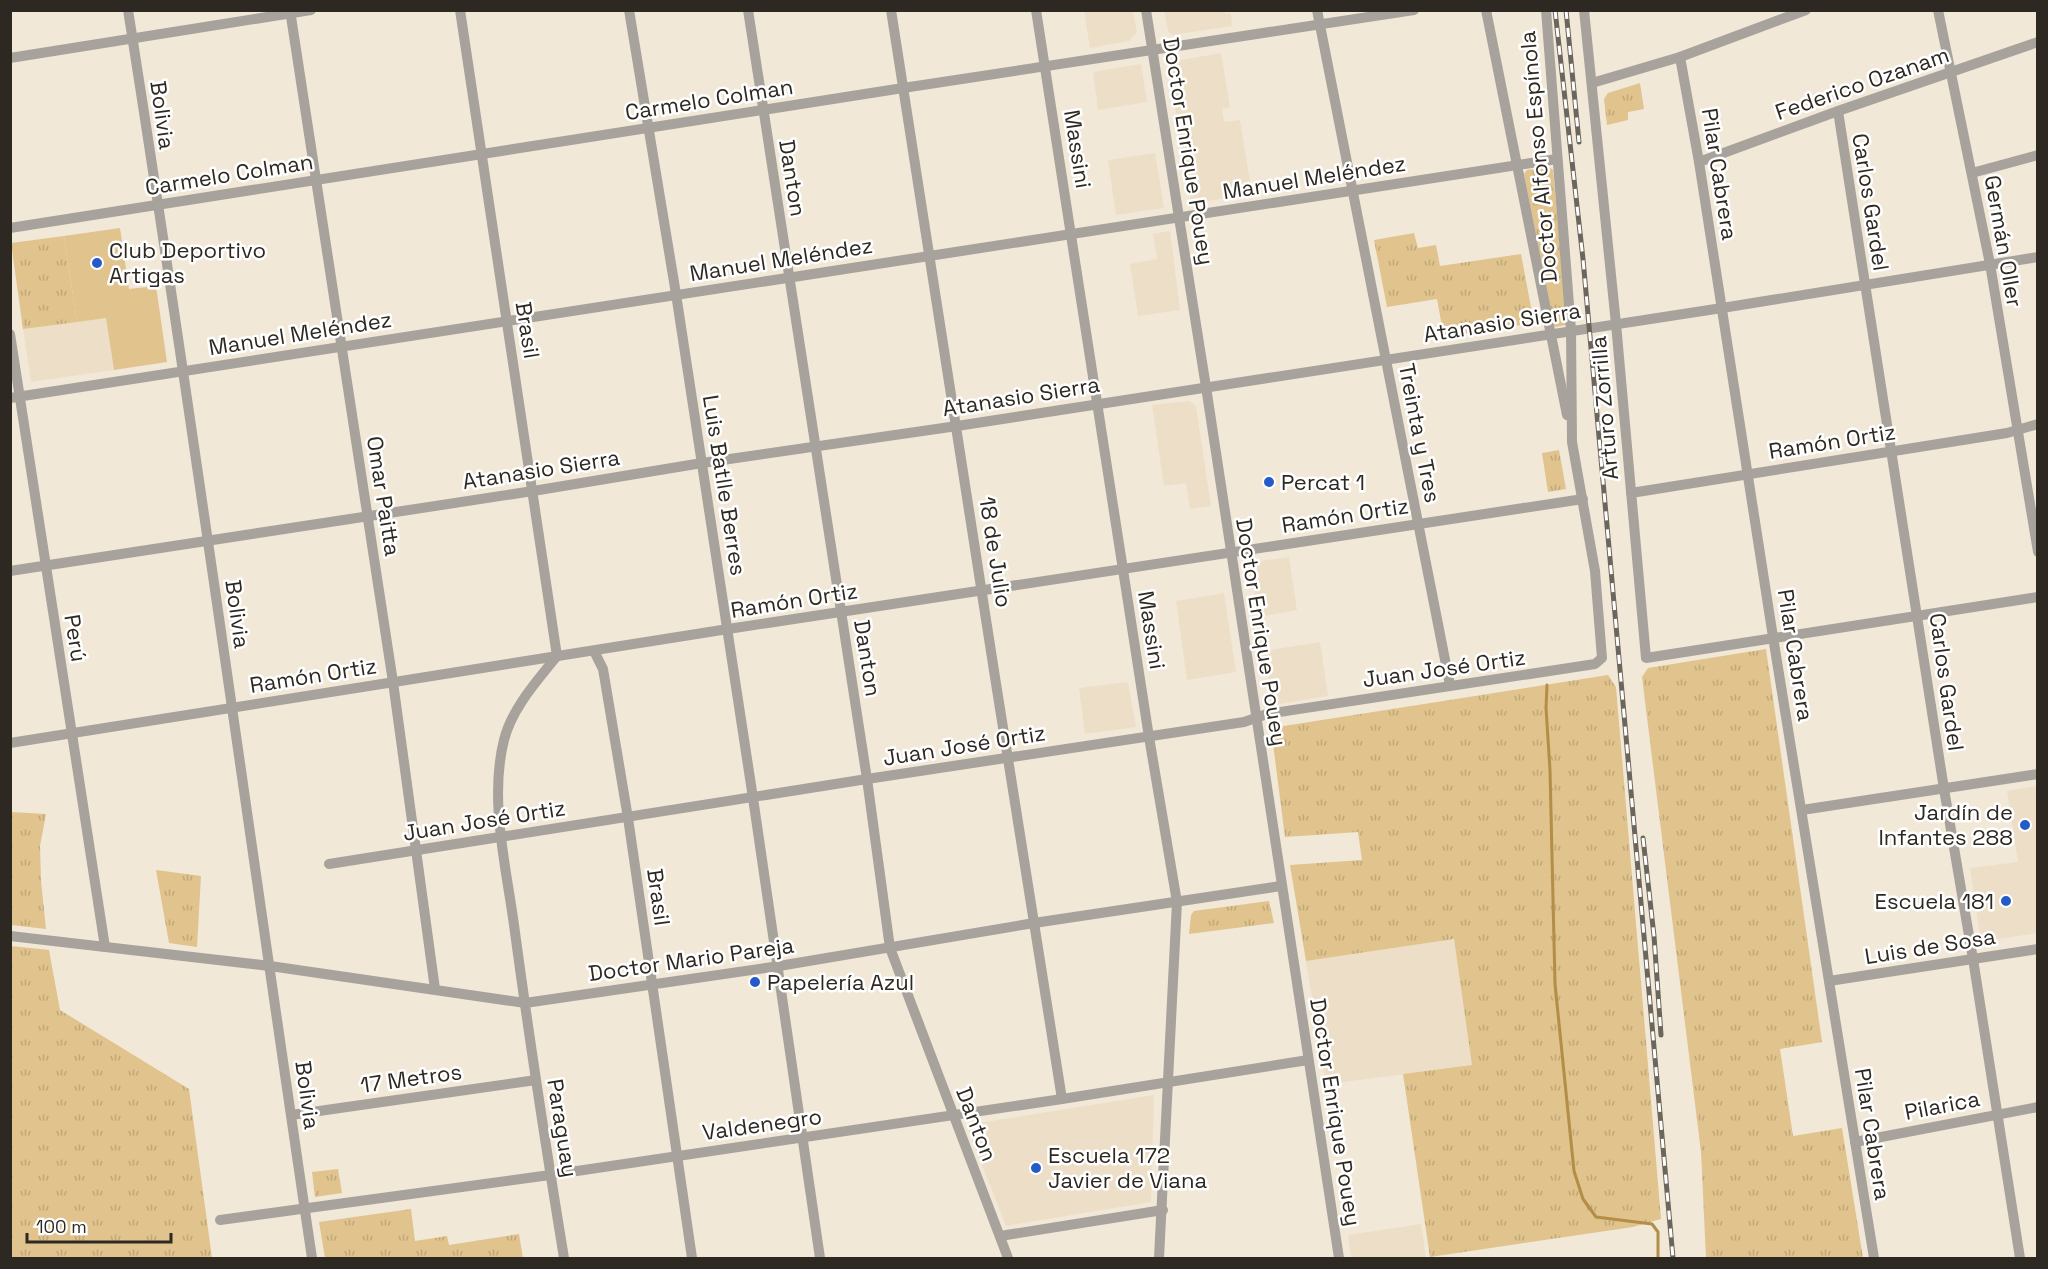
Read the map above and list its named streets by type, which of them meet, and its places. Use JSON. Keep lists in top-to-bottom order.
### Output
{
  "streets": {
    "street": [
      "Federico Ozanam",
      "Carmelo Colman",
      "Bolivia",
      "Massini",
      "Doctor Enrique Pouey",
      "Doctor Alfonso Espínola",
      "Pilar Cabrera",
      "Manuel Meléndez",
      "Danton",
      "Carlos Gardel",
      "Germán Oller",
      "Atanasio Sierra",
      "Brasil",
      "Arturo Zorrilla",
      "Treinta y Tres",
      "Ramón Ortiz",
      "Luis Batlle Berres",
      "Omar Paitta",
      "18 de Julio",
      "Perú",
      "Juan José Ortiz",
      "Luis de Sosa",
      "Doctor Mario Pareja",
      "17 Metros",
      "Pilarica",
      "Valdenegro",
      "Paraguay"
    ]
  },
  "crossings": [
    ["Federico Ozanam", "Pilar Cabrera"],
    ["Federico Ozanam", "Carlos Gardel"],
    ["Federico Ozanam", "Germán Oller"],
    ["Carmelo Colman", "Bolivia"],
    ["Carmelo Colman", "Massini"],
    ["Carmelo Colman", "Doctor Enrique Pouey"],
    ["Carmelo Colman", "Danton"],
    ["Carmelo Colman", "Brasil"],
    ["Carmelo Colman", "Treinta y Tres"],
    ["Carmelo Colman", "Luis Batlle Berres"],
    ["Carmelo Colman", "Omar Paitta"],
    ["Carmelo Colman", "18 de Julio"],
    ["Bolivia", "Manuel Meléndez"],
    ["Bolivia", "Atanasio Sierra"],
    ["Bolivia", "Ramón Ortiz"],
    ["Bolivia", "Doctor Mario Pareja"],
    ["Bolivia", "17 Metros"],
    ["Bolivia", "Valdenegro"],
    ["Massini", "Manuel Meléndez"],
    ["Massini", "Atanasio Sierra"],
    ["Massini", "Ramón Ortiz"],
    ["Massini", "Juan José Ortiz"],
    ["Massini", "Doctor Mario Pareja"],
    ["Massini", "Valdenegro"],
    ["Doctor Enrique Pouey", "Manuel Meléndez"],
    ["Doctor Enrique Pouey", "Atanasio Sierra"],
    ["Doctor Enrique Pouey", "Ramón Ortiz"],
    ["Doctor Enrique Pouey", "Juan José Ortiz"],
    ["Doctor Enrique Pouey", "Doctor Mario Pareja"],
    ["Doctor Enrique Pouey", "Valdenegro"],
    ["Doctor Alfonso Espínola", "Manuel Meléndez"],
    ["Doctor Alfonso Espínola", "Atanasio Sierra"],
    ["Doctor Alfonso Espínola", "Ramón Ortiz"],
    ["Doctor Alfonso Espínola", "Juan José Ortiz"],
    ["Pilar Cabrera", "Atanasio Sierra"],
    ["Pilar Cabrera", "Arturo Zorrilla"],
    ["Pilar Cabrera", "Ramón Ortiz"],
    ["Pilar Cabrera", "Luis de Sosa"],
    ["Pilar Cabrera", "Pilarica"],
    ["Manuel Meléndez", "Danton"],
    ["Manuel Meléndez", "Brasil"],
    ["Manuel Meléndez", "Treinta y Tres"],
    ["Manuel Meléndez", "Luis Batlle Berres"],
    ["Manuel Meléndez", "Omar Paitta"],
    ["Manuel Meléndez", "18 de Julio"],
    ["Manuel Meléndez", "Perú"],
    ["Danton", "Atanasio Sierra"],
    ["Danton", "Ramón Ortiz"],
    ["Danton", "Juan José Ortiz"],
    ["Danton", "Doctor Mario Pareja"],
    ["Danton", "Valdenegro"],
    ["Carlos Gardel", "Atanasio Sierra"],
    ["Carlos Gardel", "Ramón Ortiz"],
    ["Carlos Gardel", "Luis de Sosa"],
    ["Carlos Gardel", "Pilarica"],
    ["Germán Oller", "Atanasio Sierra"],
    ["Germán Oller", "Ramón Ortiz"],
    ["Atanasio Sierra", "Brasil"],
    ["Atanasio Sierra", "Arturo Zorrilla"],
    ["Atanasio Sierra", "Treinta y Tres"],
    ["Atanasio Sierra", "Luis Batlle Berres"],
    ["Atanasio Sierra", "Omar Paitta"],
    ["Atanasio Sierra", "18 de Julio"],
    ["Atanasio Sierra", "Perú"],
    ["Brasil", "Ramón Ortiz"],
    ["Brasil", "Juan José Ortiz"],
    ["Brasil", "Doctor Mario Pareja"],
    ["Brasil", "Valdenegro"],
    ["Brasil", "Paraguay"],
    ["Arturo Zorrilla", "Ramón Ortiz"],
    ["Treinta y Tres", "Ramón Ortiz"],
    ["Treinta y Tres", "Juan José Ortiz"],
    ["Ramón Ortiz", "Luis Batlle Berres"],
    ["Ramón Ortiz", "Omar Paitta"],
    ["Ramón Ortiz", "18 de Julio"],
    ["Ramón Ortiz", "Perú"],
    ["Ramón Ortiz", "Paraguay"],
    ["Luis Batlle Berres", "Juan José Ortiz"],
    ["Luis Batlle Berres", "Doctor Mario Pareja"],
    ["Luis Batlle Berres", "Valdenegro"],
    ["Omar Paitta", "Juan José Ortiz"],
    ["Omar Paitta", "Doctor Mario Pareja"],
    ["18 de Julio", "Juan José Ortiz"],
    ["18 de Julio", "Doctor Mario Pareja"],
    ["18 de Julio", "Valdenegro"],
    ["Perú", "Doctor Mario Pareja"],
    ["Juan José Ortiz", "Paraguay"],
    ["Doctor Mario Pareja", "Paraguay"],
    ["17 Metros", "Paraguay"],
    ["Valdenegro", "Paraguay"]
  ],
  "places": [
    "Club Deportivo Artigas",
    "Percat 1",
    "Jardín de Infantes 288",
    "Escuela 181",
    "Papelería Azul",
    "Escuela 172 Javier de Viana"
  ],
  "scale_bar": "100 m"
}
